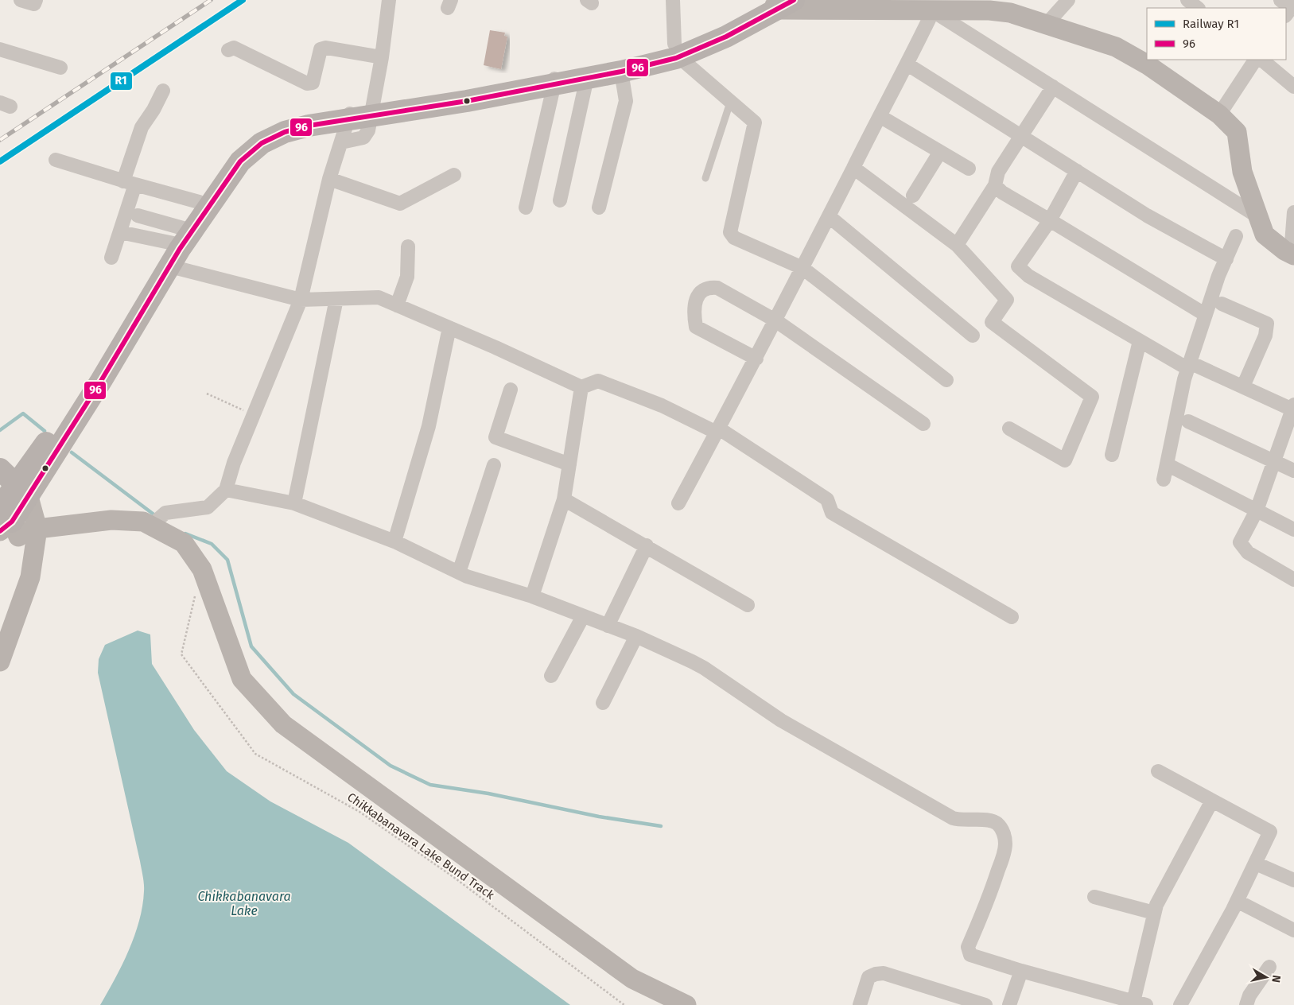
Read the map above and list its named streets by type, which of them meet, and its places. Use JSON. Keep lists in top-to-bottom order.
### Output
{
  "streets": {
    "path": ["Chikkabanavara Lake Bund Track"]
  },
  "water": ["Chikkabanavara Lake"],
  "lines": ["rail line R1", "transit line 96"],
  "legend": ["Railway R1", "96"],
  "north": "right"
}
